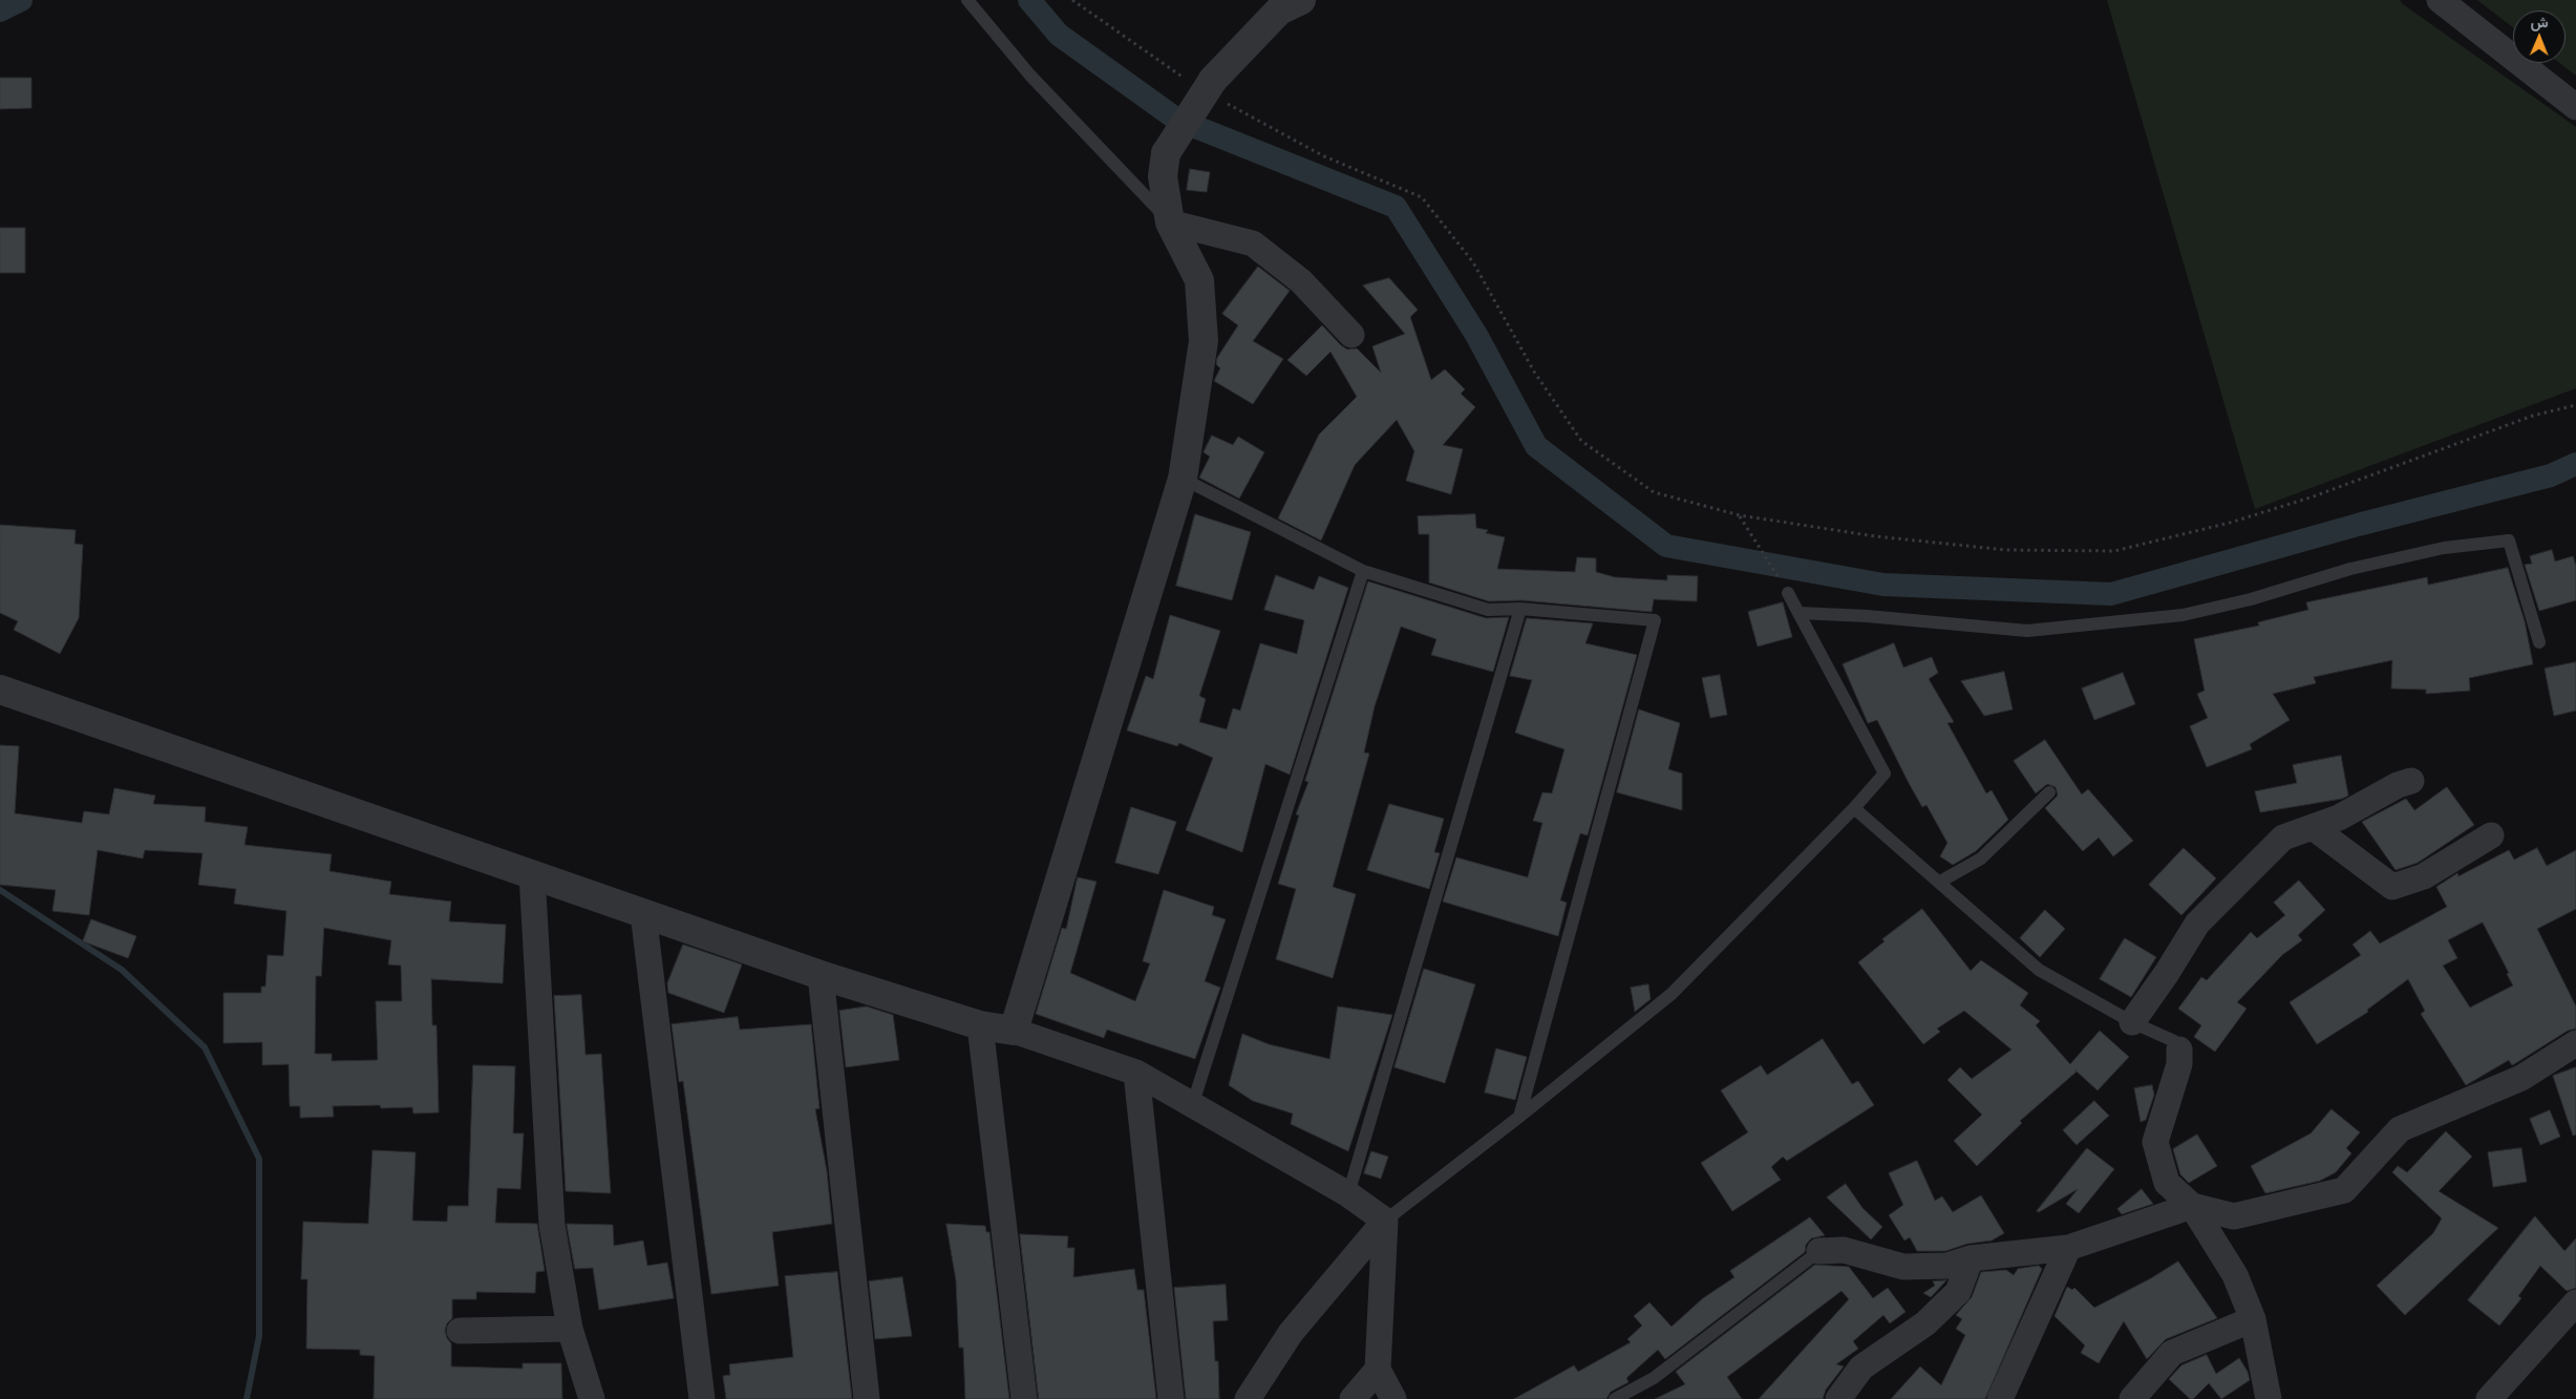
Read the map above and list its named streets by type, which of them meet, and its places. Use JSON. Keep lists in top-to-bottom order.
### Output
{
  "north": "top"
}
